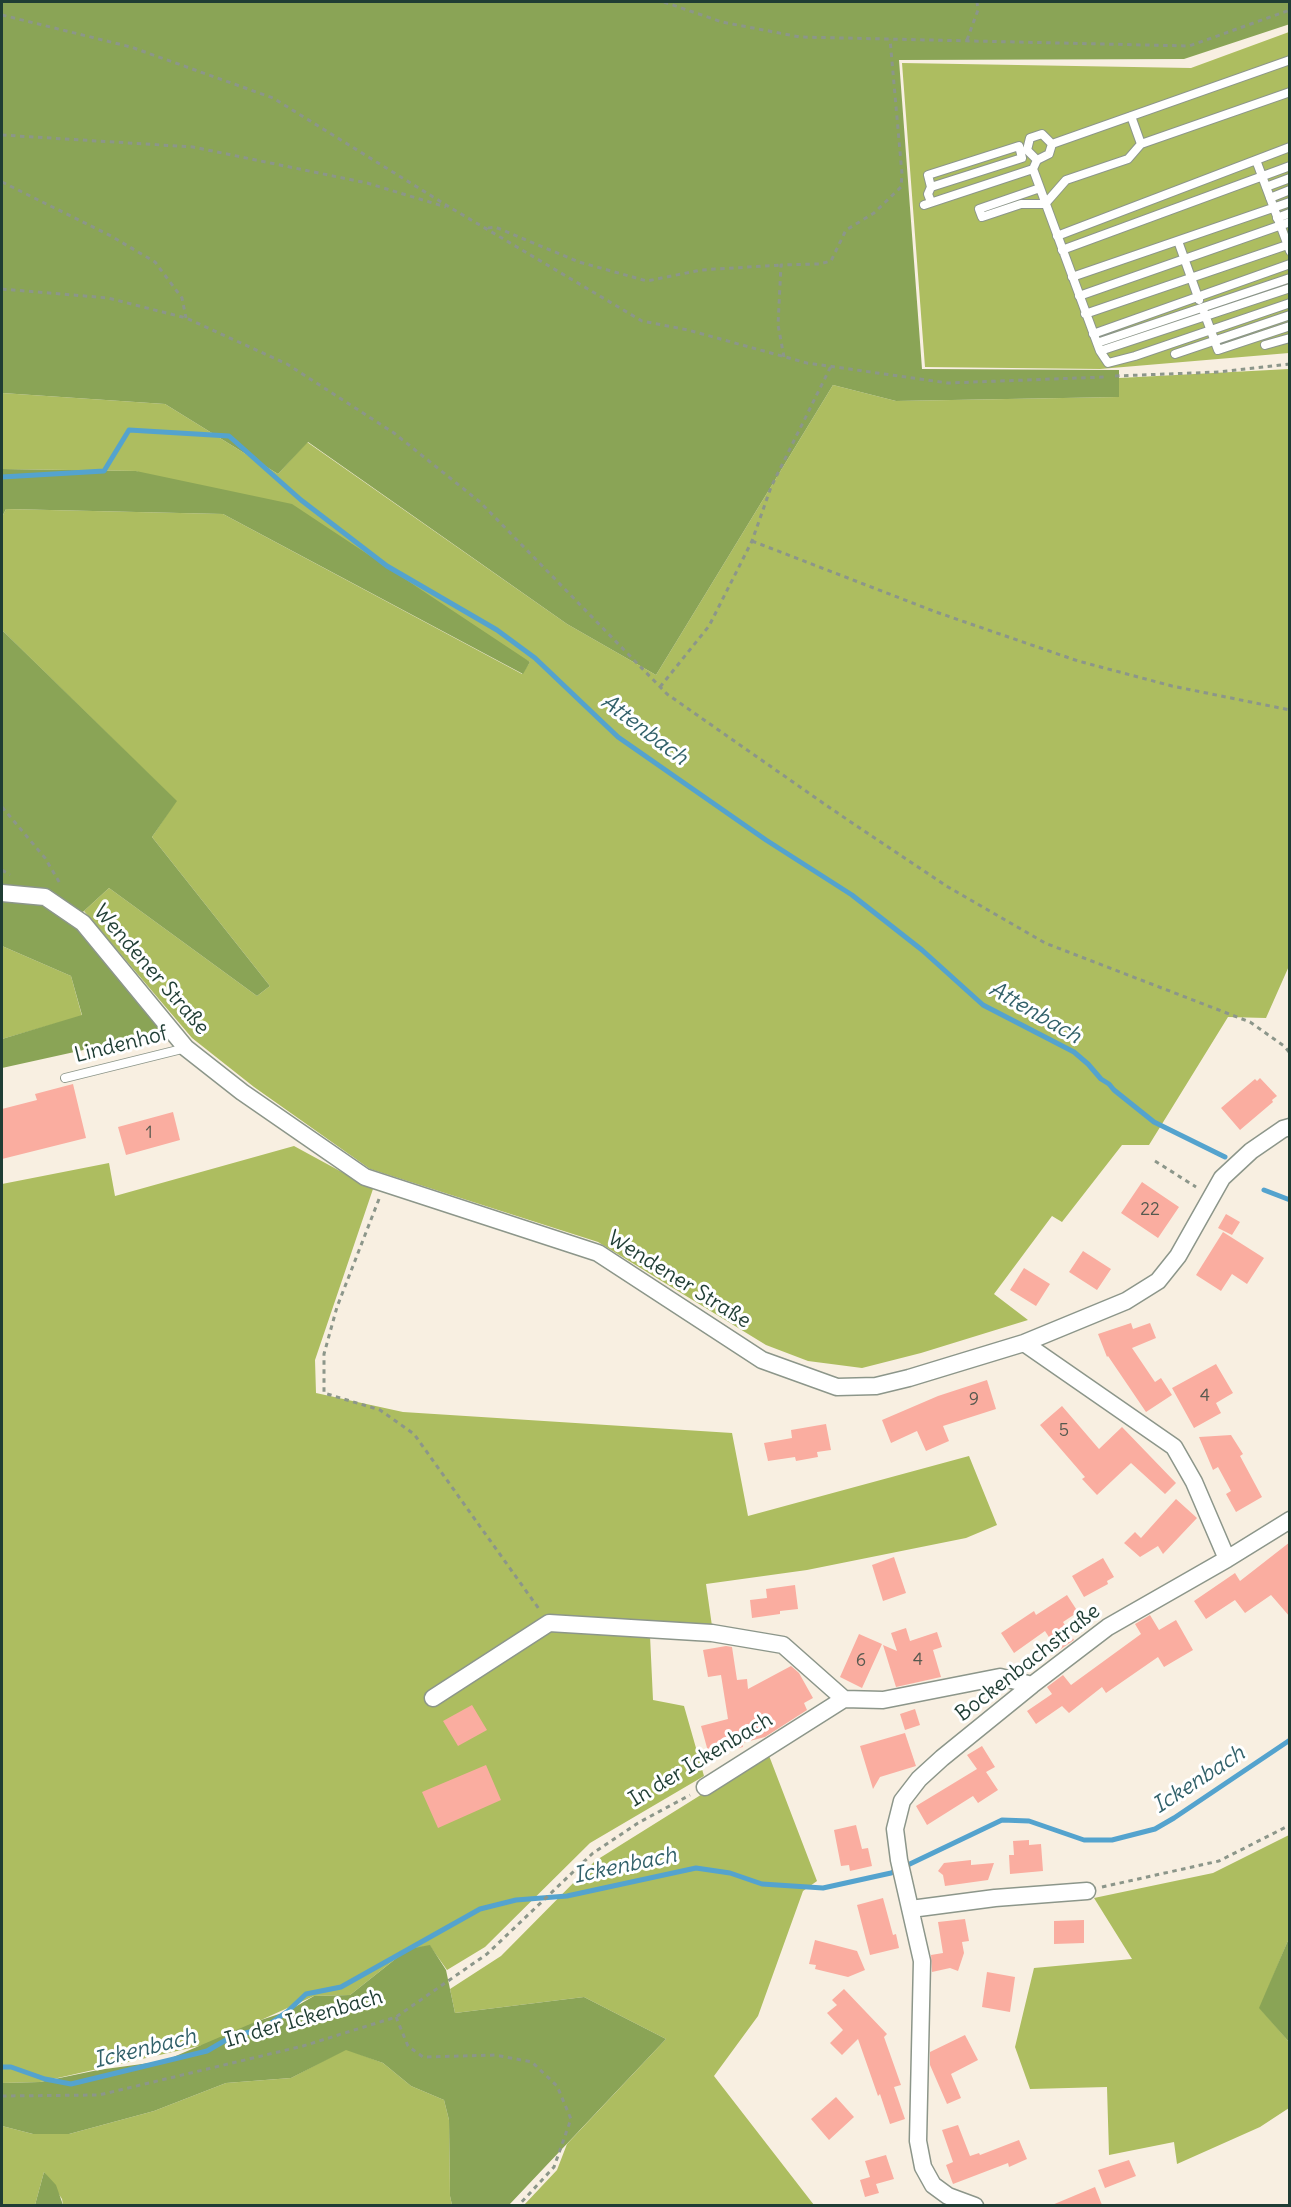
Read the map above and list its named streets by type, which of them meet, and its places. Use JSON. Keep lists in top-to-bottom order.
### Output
{
  "streets": {
    "street": ["Wendener Straße", "Bockenbachstraße", "In der Ickenbach"],
    "lane": ["Lindenhof"]
  },
  "crossings": [
    ["Wendener Straße", "Lindenhof"]
  ],
  "water": ["Attenbach", "Ickenbach"],
  "house_numbers": [
    "1",
    "22",
    "4",
    "9",
    "5",
    "4",
    "6"
  ]
}
